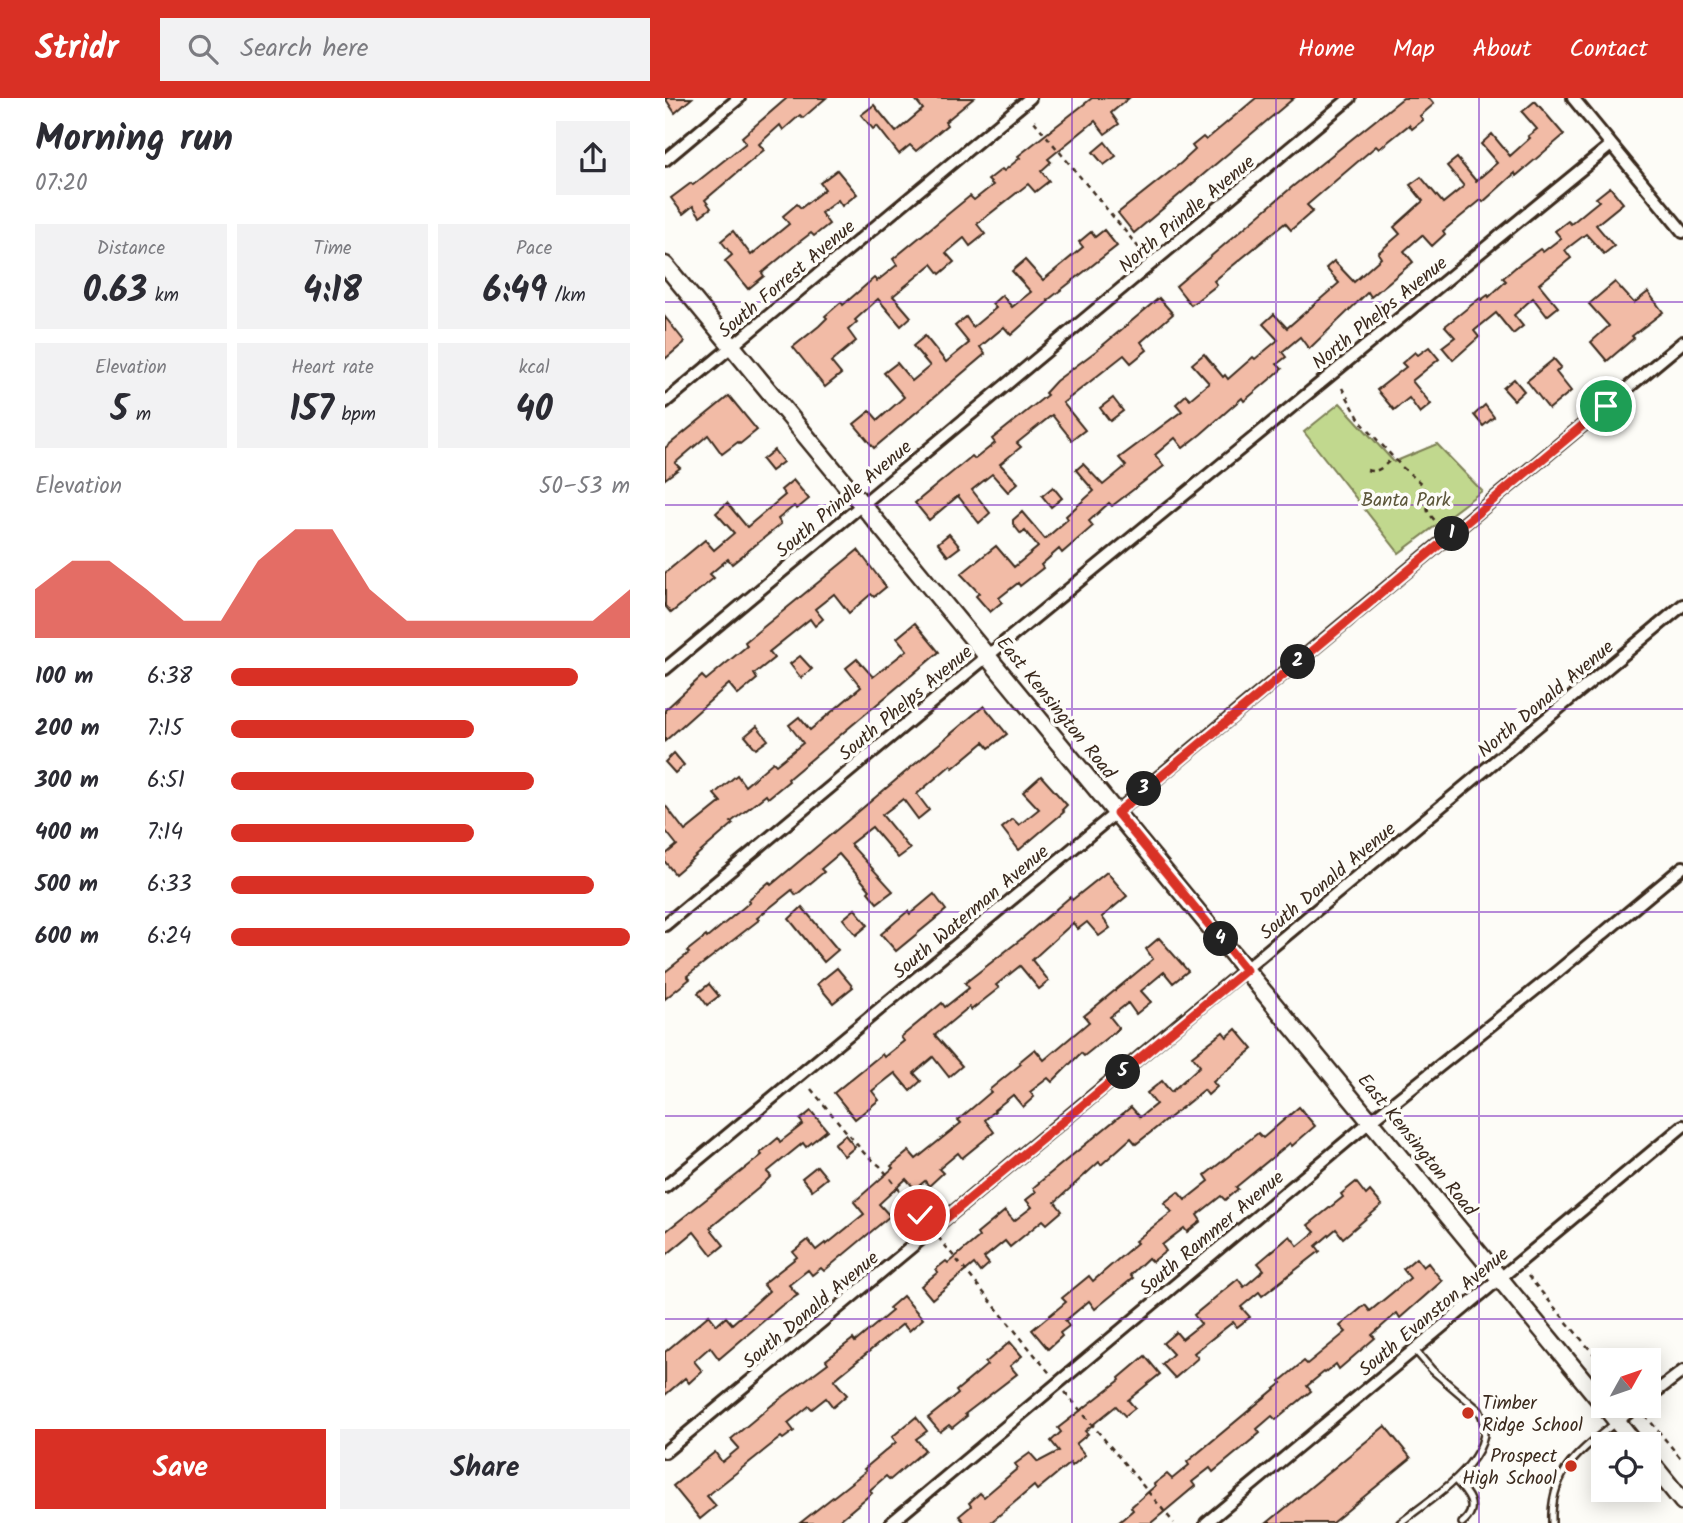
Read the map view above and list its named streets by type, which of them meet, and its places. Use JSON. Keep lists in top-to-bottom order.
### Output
{
  "streets": {
    "main road": ["East Kensington Road"],
    "street": [
      "North Prindle Avenue",
      "South Forrest Avenue",
      "North Phelps Avenue",
      "South Prindle Avenue",
      "North Donald Avenue",
      "South Phelps Avenue",
      "South Donald Avenue",
      "South Waterman Avenue",
      "South Rammer Avenue",
      "South Evanston Avenue"
    ]
  },
  "crossings": [
    ["North Prindle Avenue", "South Prindle Avenue"],
    ["South Forrest Avenue", "East Kensington Road"],
    ["North Phelps Avenue", "South Phelps Avenue"],
    ["South Prindle Avenue", "East Kensington Road"],
    ["North Donald Avenue", "South Donald Avenue"],
    ["South Phelps Avenue", "East Kensington Road"],
    ["East Kensington Road", "South Donald Avenue"],
    ["East Kensington Road", "South Waterman Avenue"],
    ["East Kensington Road", "South Rammer Avenue"],
    ["East Kensington Road", "South Evanston Avenue"]
  ],
  "parks": ["Banta Park"],
  "places": ["Timber Ridge School", "Prospect High School"],
  "north": "top right",
  "page": {
    "header": "Stridr",
    "search": "Search here",
    "nav": [
      "Home",
      "Map",
      "About",
      "Contact"
    ],
    "heading": ["Morning run", "07:20"],
    "stats": [
      ["Distance", "0.63 km"],
      ["Time", "4:18"],
      ["Pace", "6:49 /km"],
      ["Elevation", "5 m"],
      ["Heart rate", "157 bpm"],
      ["kcal", "40"]
    ],
    "chart": ["Elevation", "50–53 m"],
    "pins": [
      "1",
      "2",
      "3",
      "4",
      "5"
    ],
    "list": [
      {
        "name": "100 m",
        "note": "6:38"
      },
      {
        "name": "200 m",
        "note": "7:15"
      },
      {
        "name": "300 m",
        "note": "6:51"
      },
      {
        "name": "400 m",
        "note": "7:14"
      },
      {
        "name": "500 m",
        "note": "6:33"
      },
      {
        "name": "600 m",
        "note": "6:24"
      }
    ],
    "buttons": ["Save", "Share"]
  }
}
